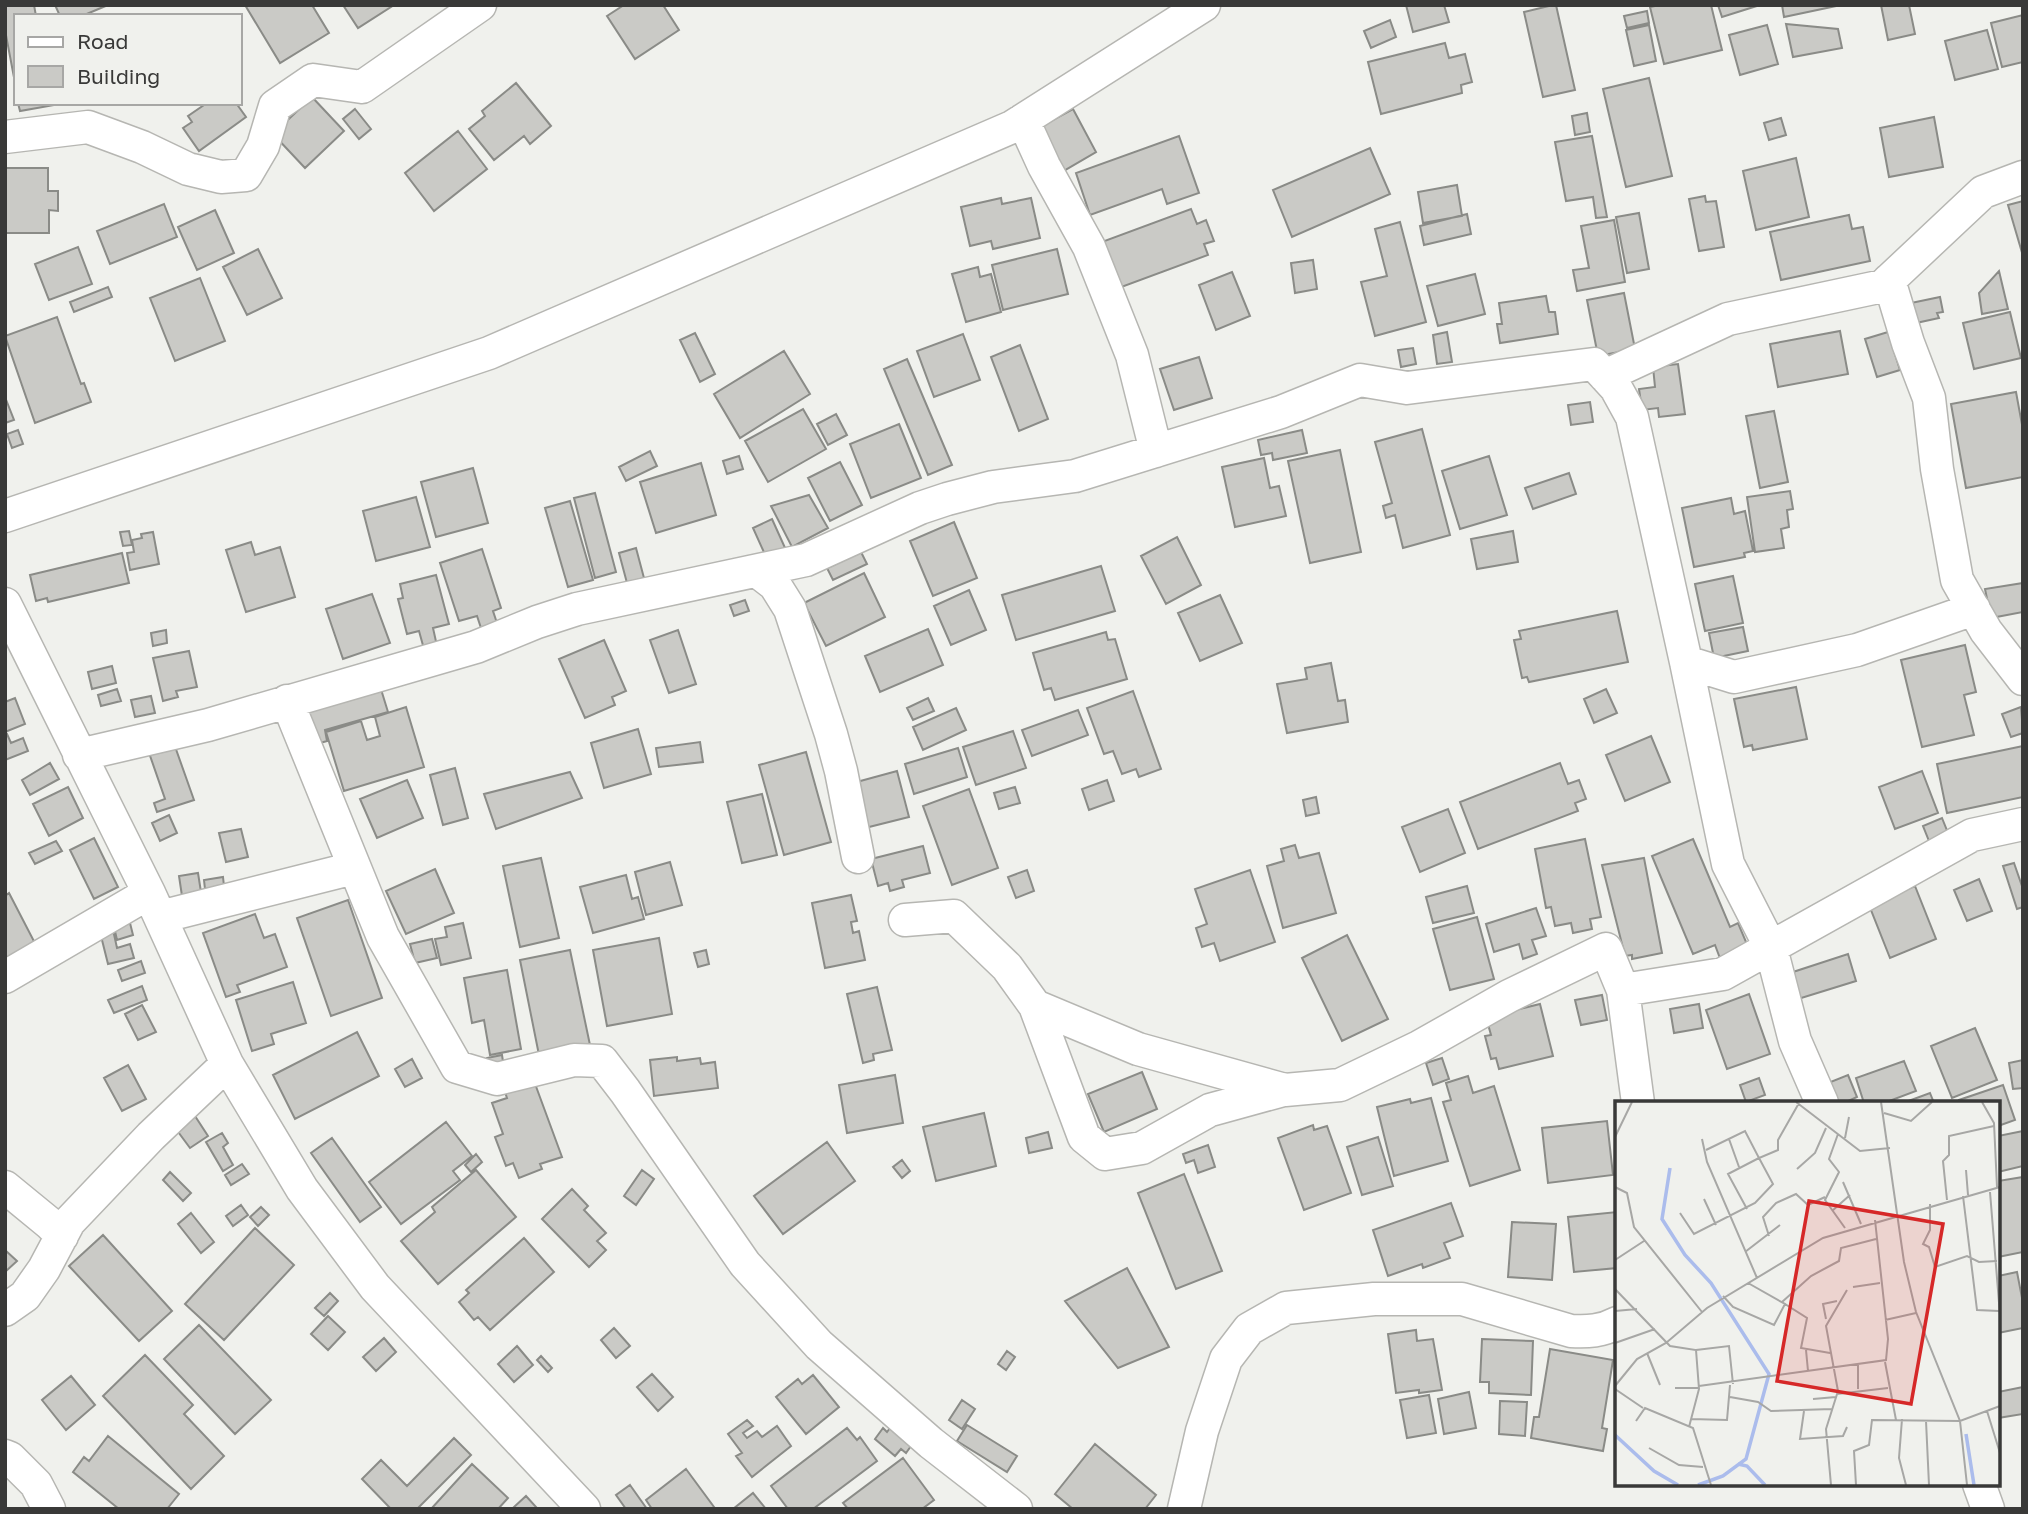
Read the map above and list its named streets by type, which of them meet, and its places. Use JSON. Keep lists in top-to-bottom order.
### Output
{
  "legend": ["Road", "Building"]
}
